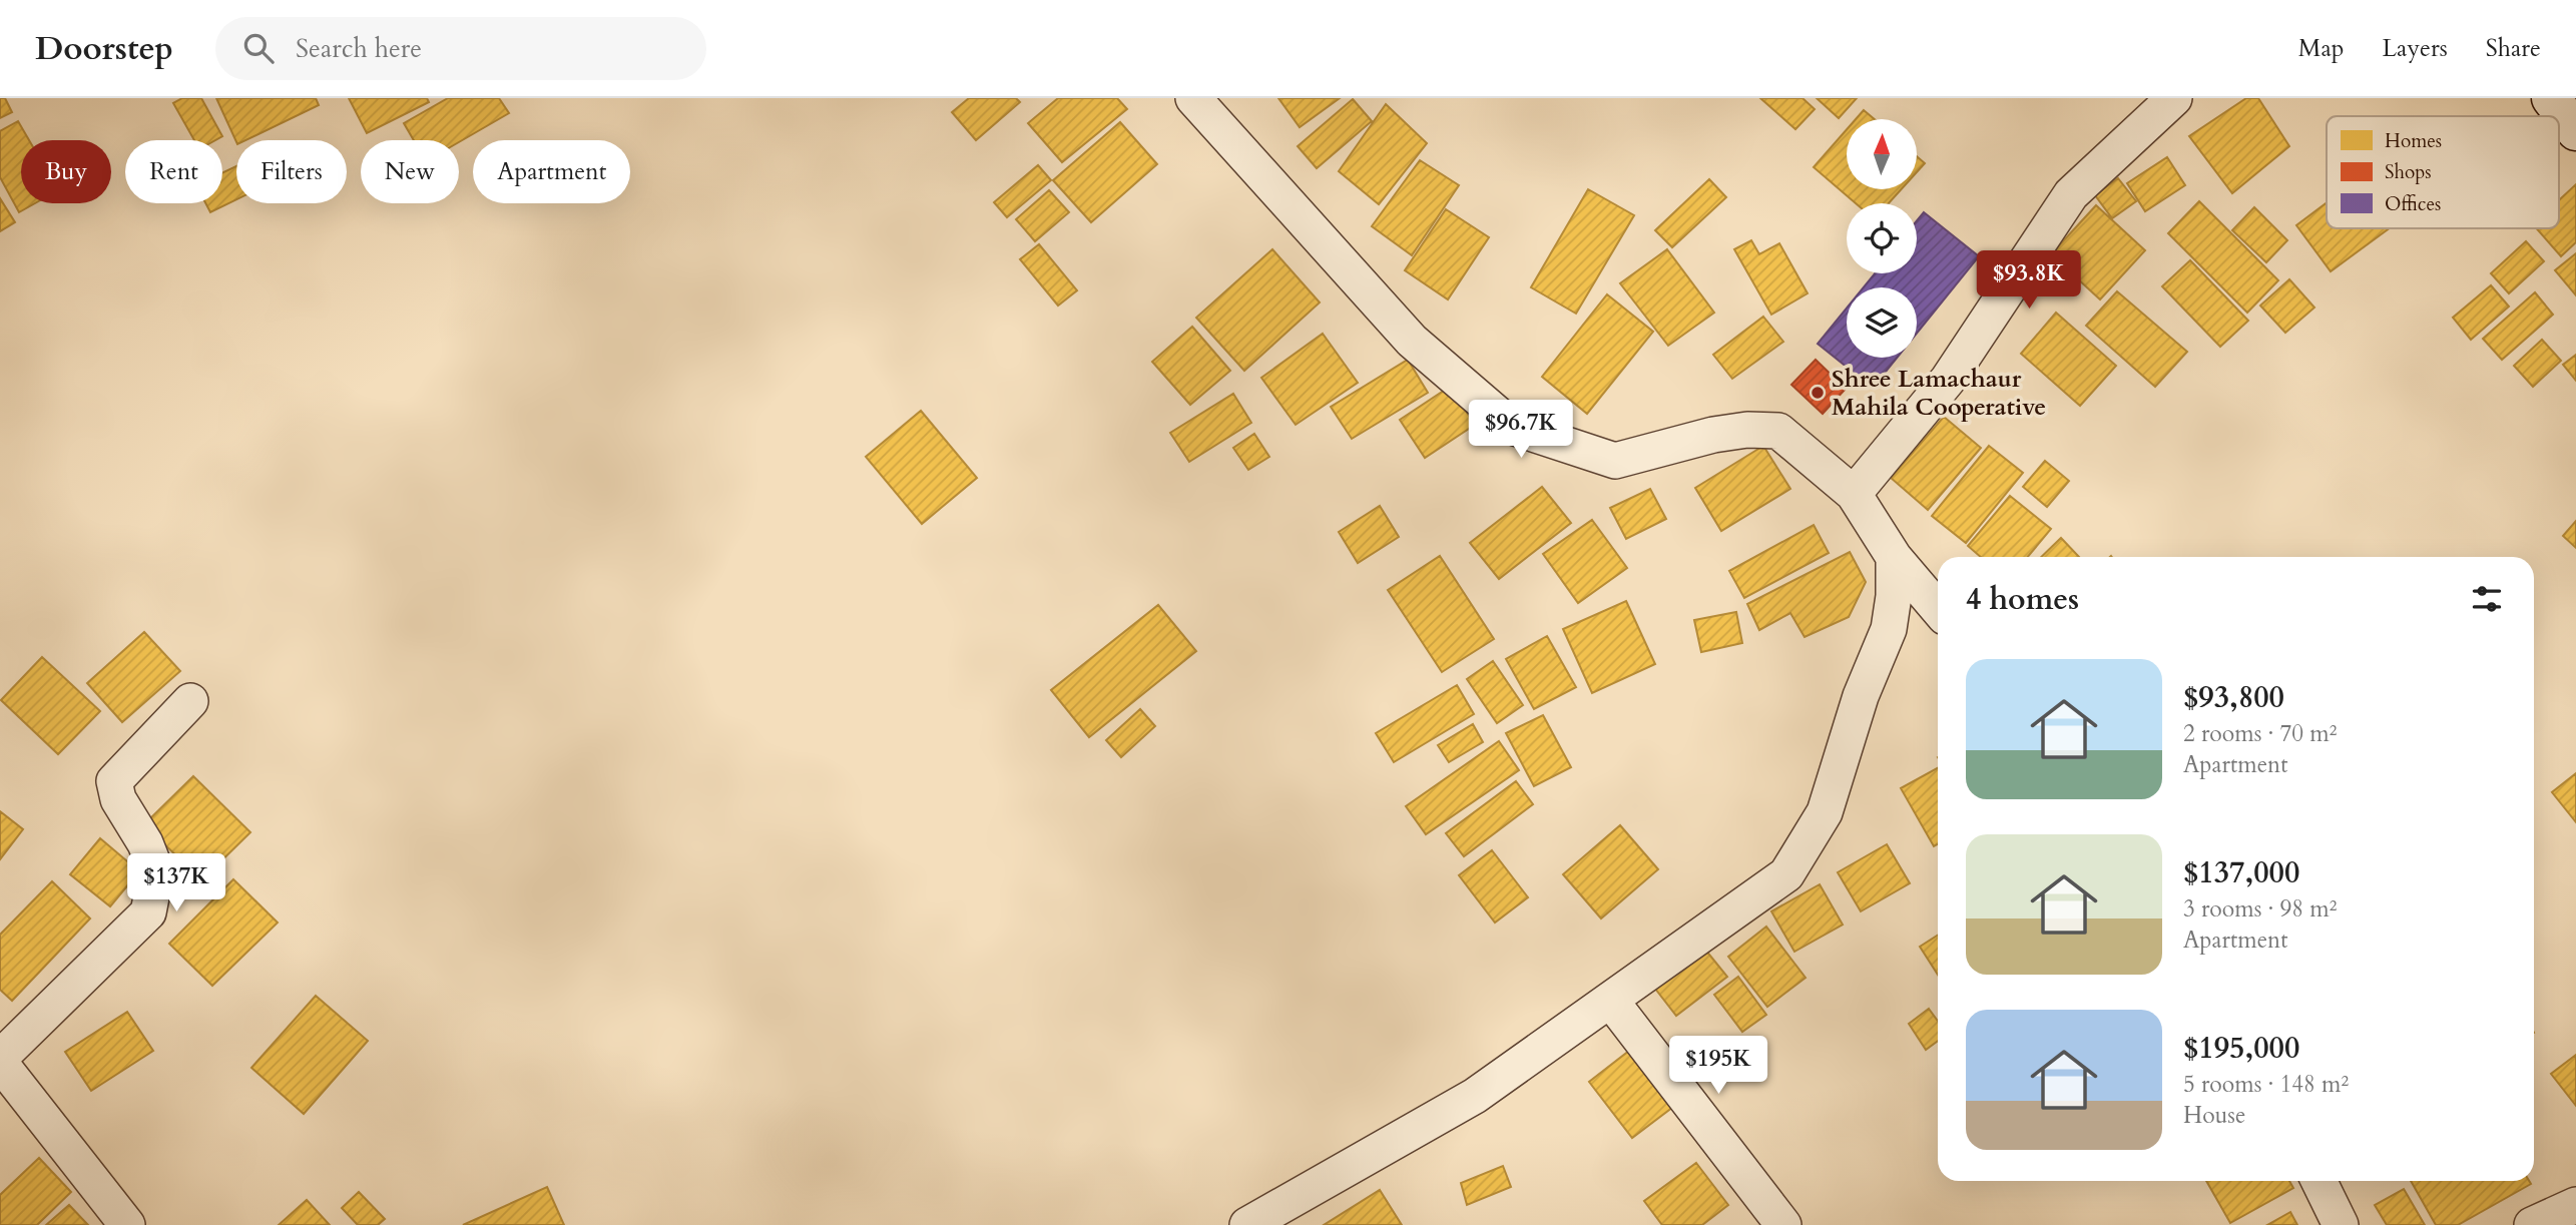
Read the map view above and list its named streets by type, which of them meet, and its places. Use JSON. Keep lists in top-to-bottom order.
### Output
{
  "places": ["Shree Lamachaur Mahila Cooperative"],
  "legend": ["Homes", "Shops", "Offices"],
  "north": "top",
  "page": {
    "header": "Doorstep",
    "search": "Search here",
    "nav": ["Map", "Layers", "Share"],
    "chip": [
      "Buy",
      "Rent",
      "Filters",
      "New",
      "Apartment"
    ],
    "price": [
      "$93.8K",
      "$96.7K",
      "$137K",
      "$195K"
    ],
    "heading": "4 homes",
    "list": [
      {
        "name": "$93,800",
        "note": "2 rooms · 70 m² · Apartment"
      },
      {
        "name": "$137,000",
        "note": "3 rooms · 98 m² · Apartment"
      },
      {
        "name": "$195,000",
        "note": "5 rooms · 148 m² · House"
      }
    ]
  }
}
